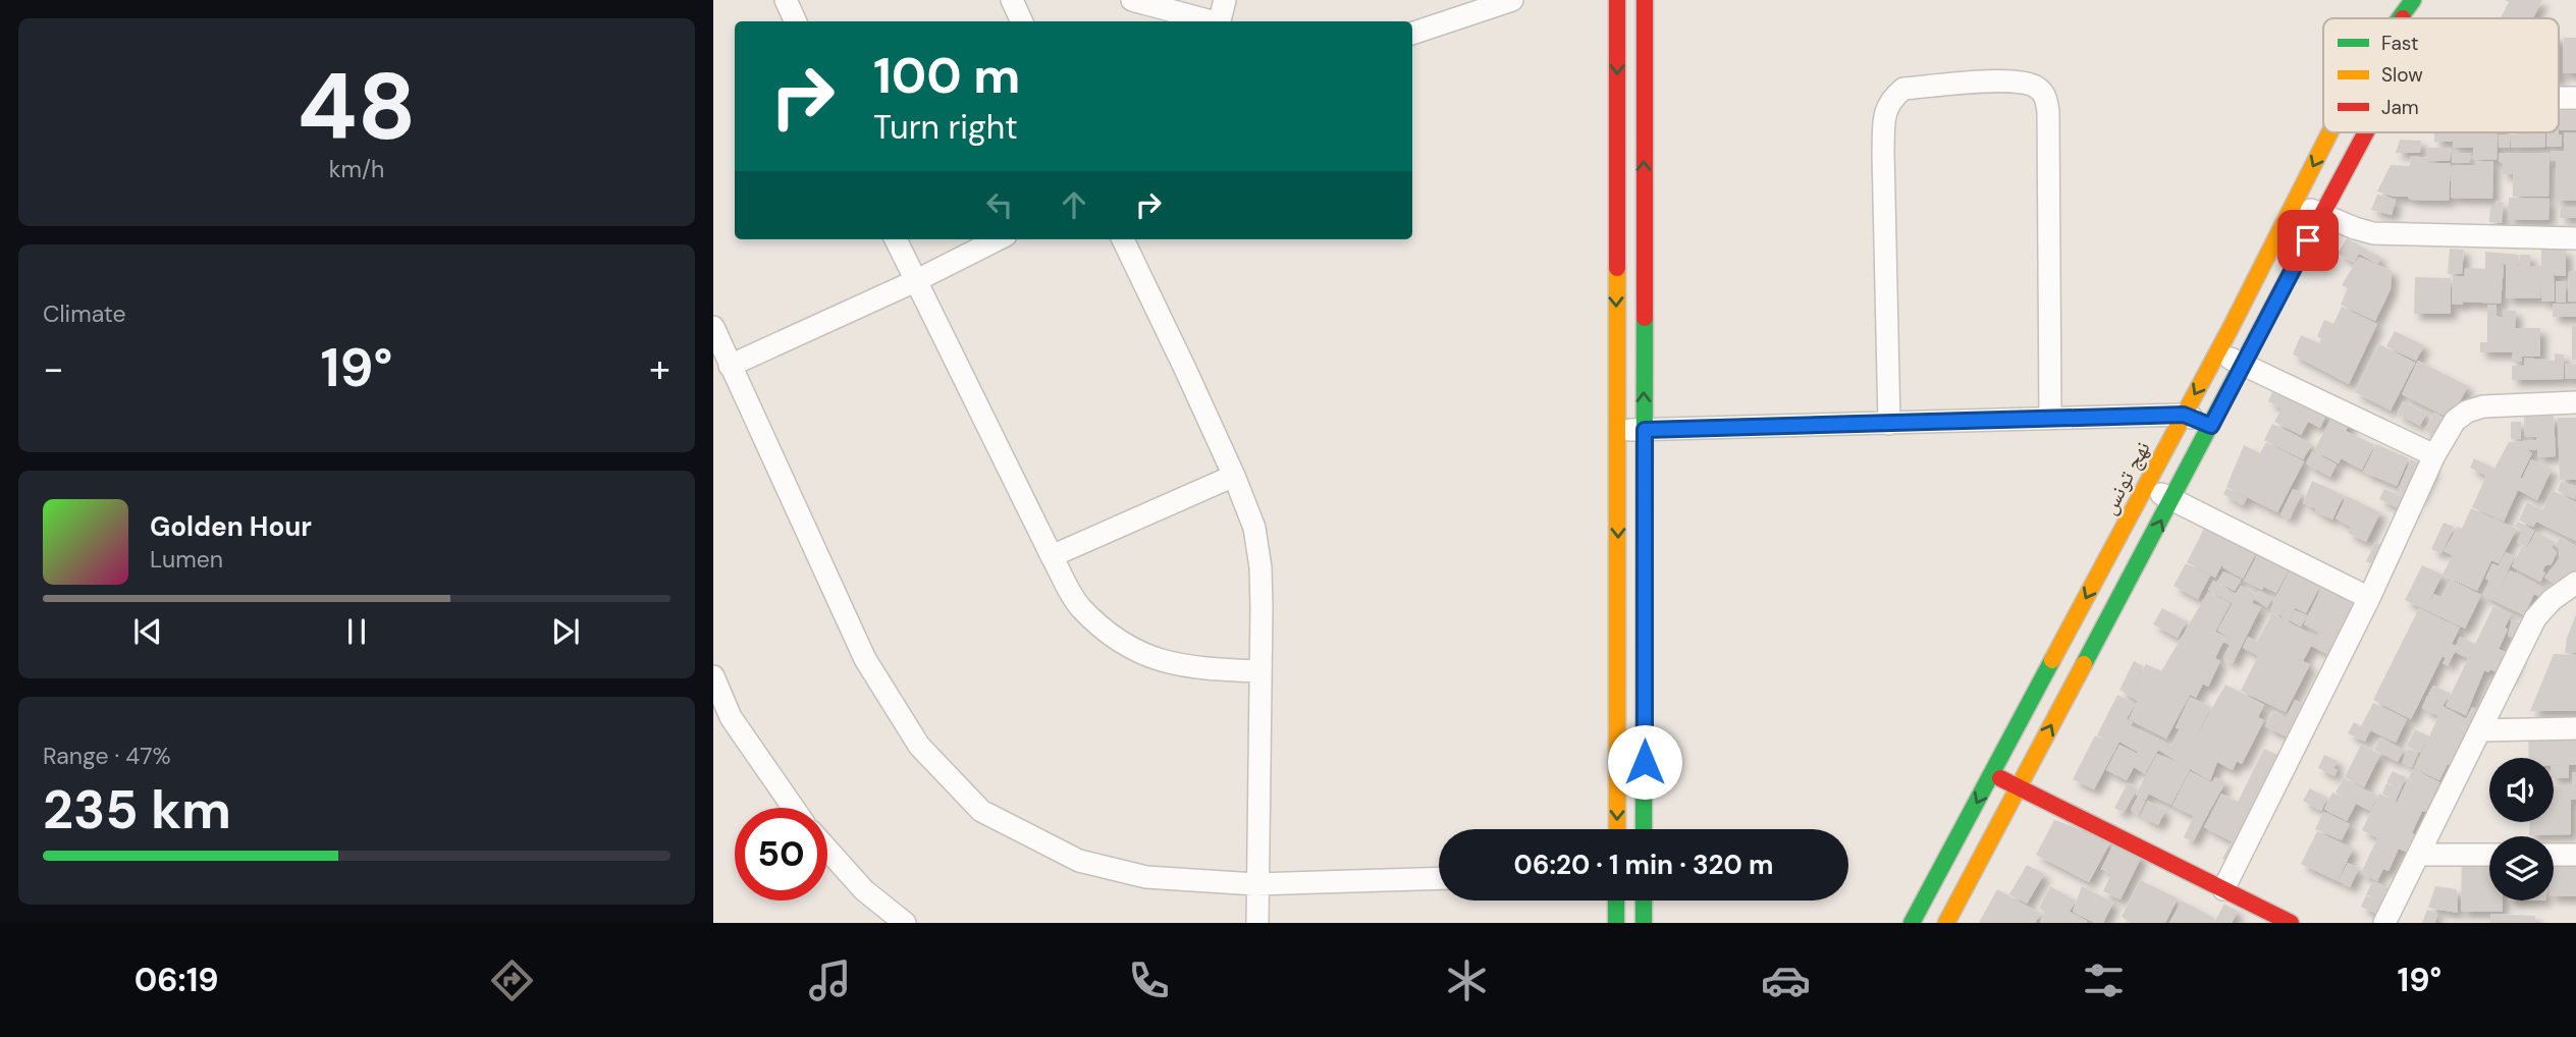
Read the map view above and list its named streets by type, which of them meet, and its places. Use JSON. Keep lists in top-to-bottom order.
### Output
{
  "streets": {
    "street": ["نهج تونس"]
  },
  "legend": ["Fast", "Slow", "Jam"],
  "page": {
    "tile": [
      ["48", "km/h"],
      "Climate",
      ["Range · 47%", "235 km"]
    ],
    "turn": ["100 m", "Turn right"],
    "heat": ["−", "19°", "+"],
    "song": ["Golden Hour", "Lumen"],
    "limit": "50",
    "trip": "06:20 · 1 min · 320 m",
    "tabs": ["06:19", "19°"]
  }
}
